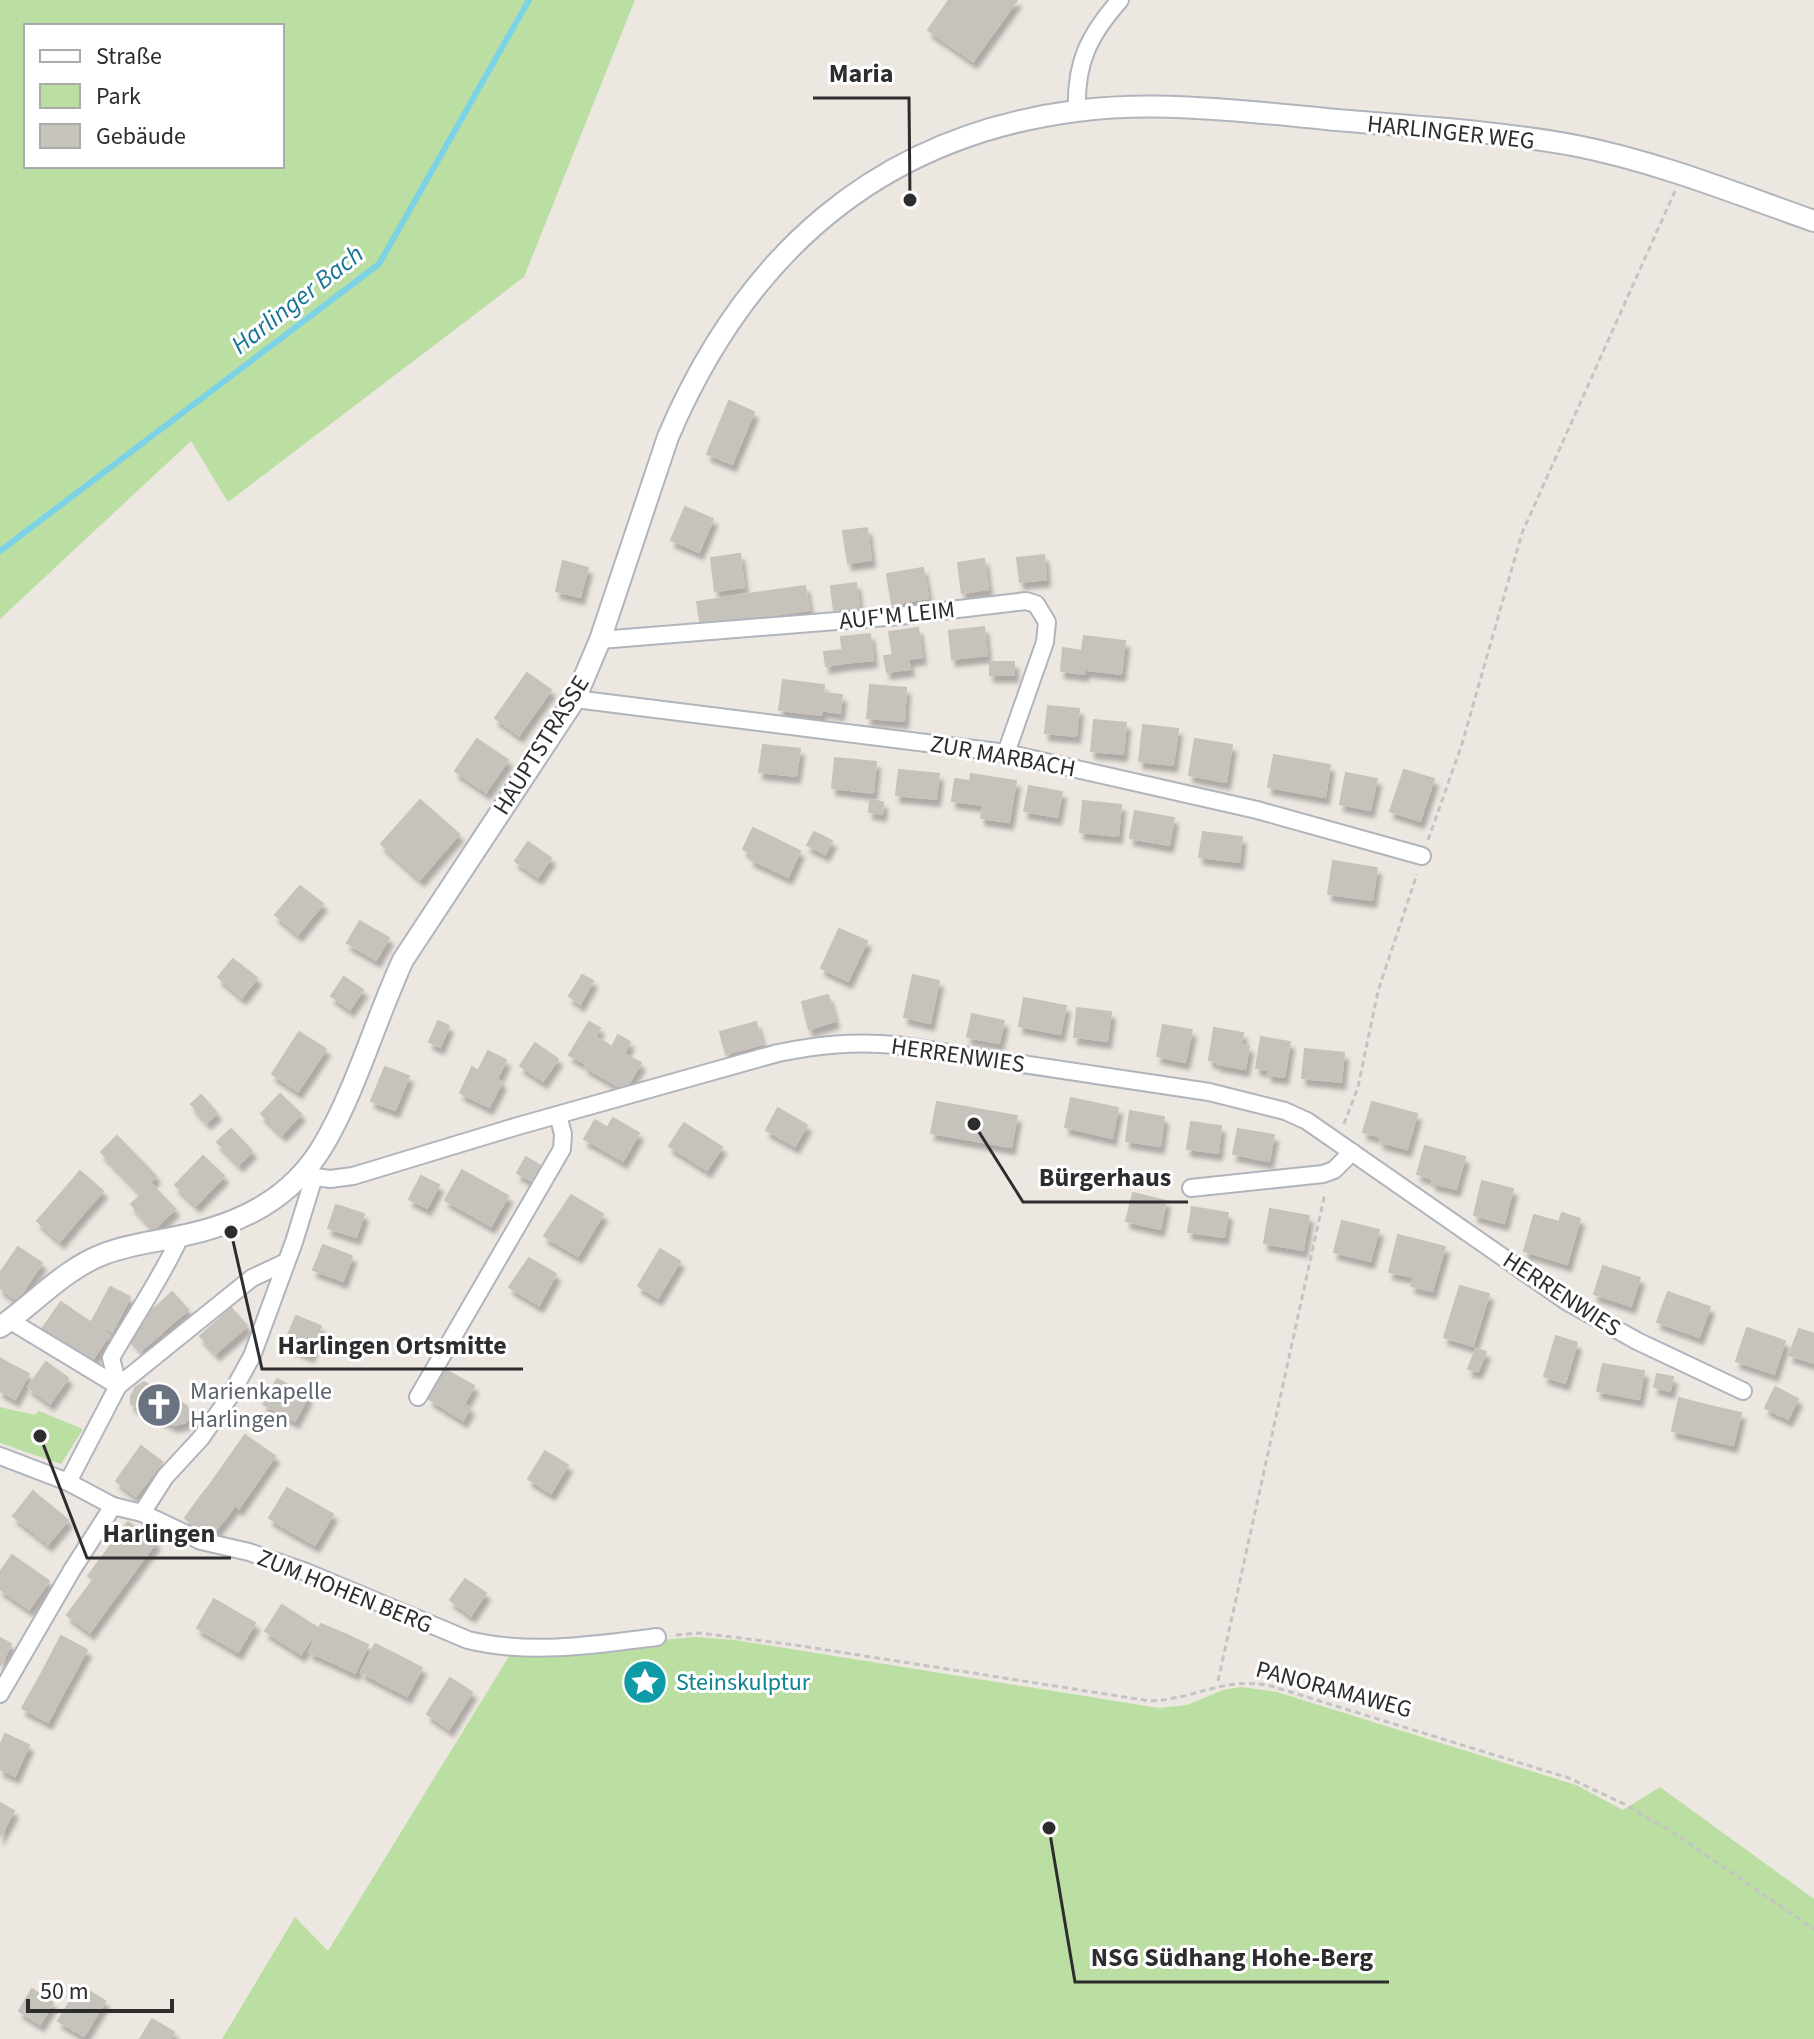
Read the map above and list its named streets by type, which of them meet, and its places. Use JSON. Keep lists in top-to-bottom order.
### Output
{
  "streets": {
    "street": [
      "HARLINGER WEG",
      "AUF'M LEIM",
      "HAUPTSTRASSE",
      "ZUR MARBACH",
      "HERRENWIES",
      "ZUM HOHEN BERG"
    ],
    "path": ["PANORAMAWEG"]
  },
  "crossings": [
    ["HARLINGER WEG", "HAUPTSTRASSE"],
    ["AUF'M LEIM", "HAUPTSTRASSE"],
    ["AUF'M LEIM", "ZUR MARBACH"],
    ["HAUPTSTRASSE", "ZUR MARBACH"],
    ["HAUPTSTRASSE", "HERRENWIES"],
    ["ZUM HOHEN BERG", "PANORAMAWEG"]
  ],
  "water": ["Harlinger Bach"],
  "places": {
    "other": [
      "Maria",
      "Bürgerhaus",
      "Harlingen Ortsmitte",
      "Harlingen",
      "NSG Südhang Hohe-Berg"
    ],
    "church": ["Marienkapelle Harlingen"],
    "place": ["Steinskulptur"]
  },
  "legend": ["Straße", "Park", "Gebäude"],
  "scale_bar": "50 m"
}
